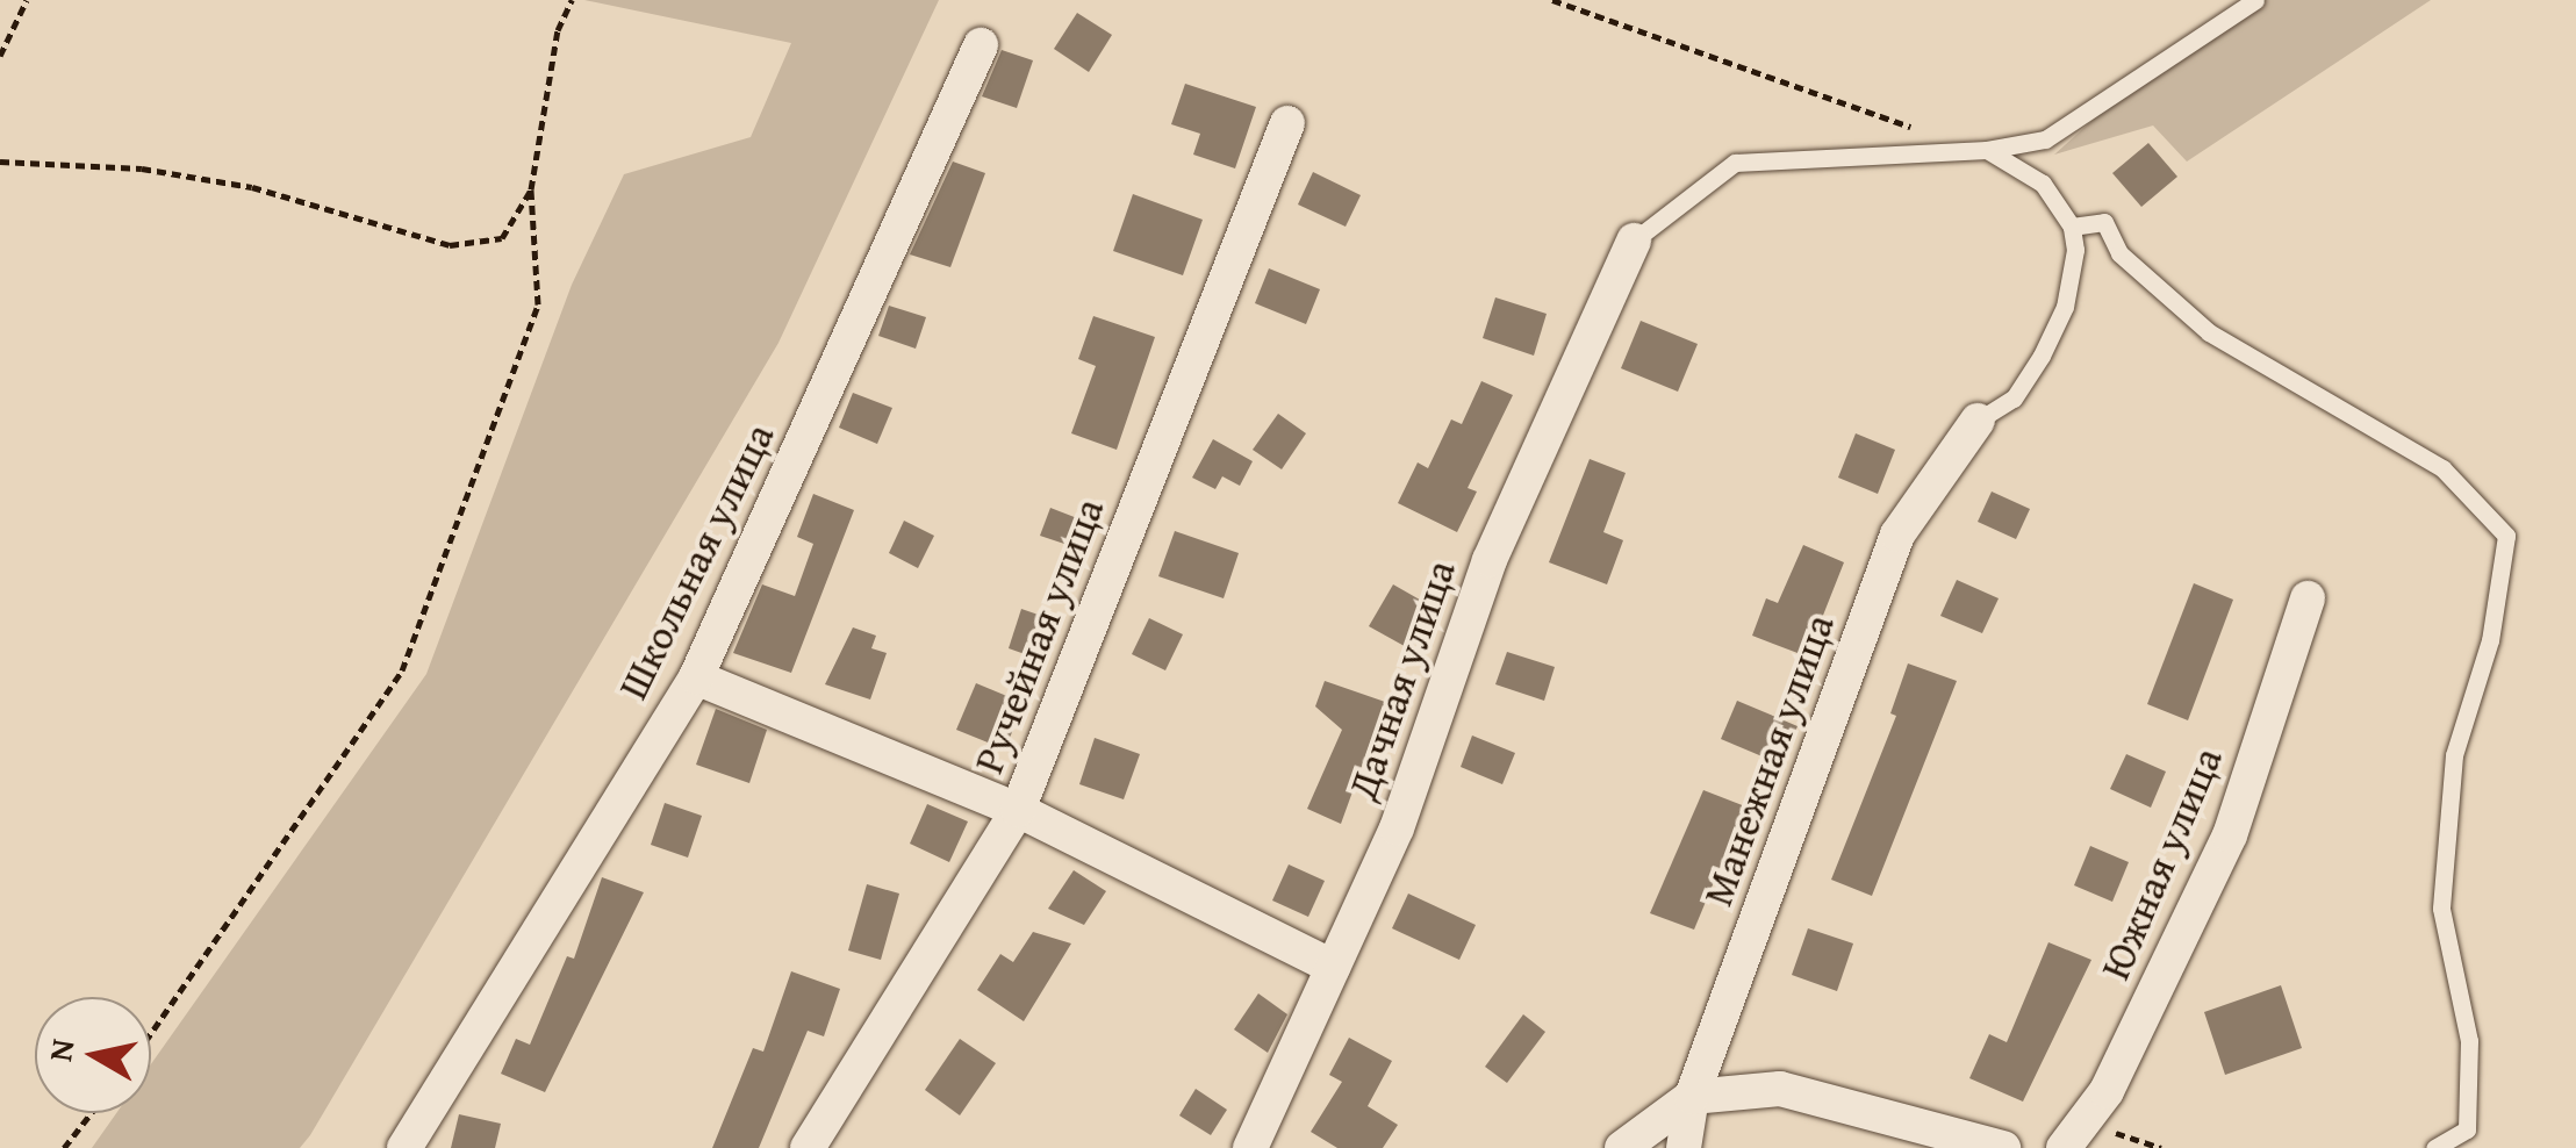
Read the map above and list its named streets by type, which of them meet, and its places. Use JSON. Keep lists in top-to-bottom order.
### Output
{
  "streets": {
    "street": [
      "Школьная улица",
      "Ручейная улица",
      "Дачная улица",
      "Манежная улица",
      "Южная улица"
    ]
  },
  "north": "left"
}
